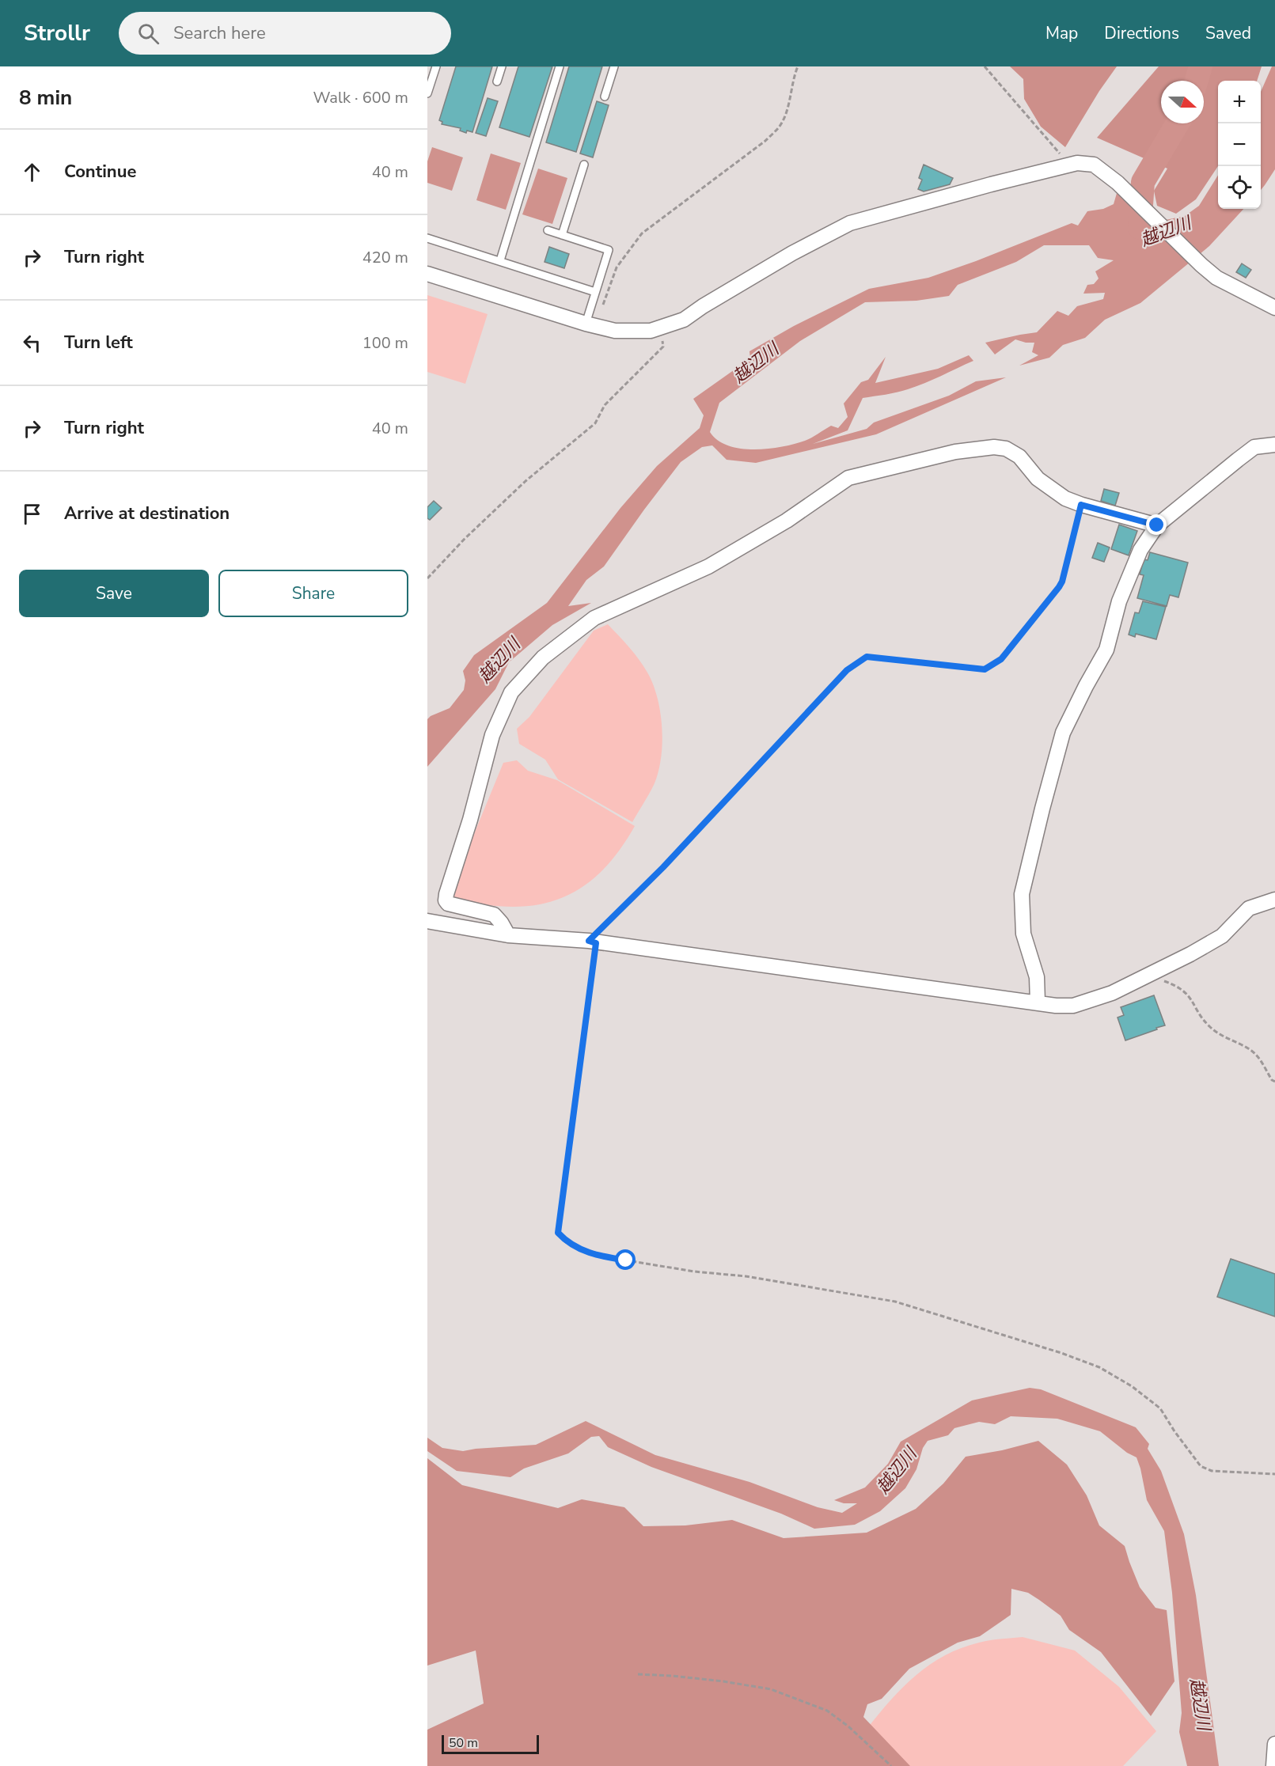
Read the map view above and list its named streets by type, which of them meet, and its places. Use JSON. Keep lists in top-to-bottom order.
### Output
{
  "water": ["越辺川"],
  "scale_bar": "50 m",
  "north": "right",
  "page": {
    "header": "Strollr",
    "search": "Search here",
    "nav": ["Map", "Directions", "Saved"],
    "heading": ["8 min", "Walk · 600 m"],
    "map_buttons": ["+", "−"],
    "list": [
      ["Continue", "40 m"],
      ["Turn right", "420 m"],
      ["Turn left", "100 m"],
      ["Turn right", "40 m"],
      "Arrive at destination"
    ],
    "buttons": ["Save", "Share"],
    "scale": "50 m"
  }
}
